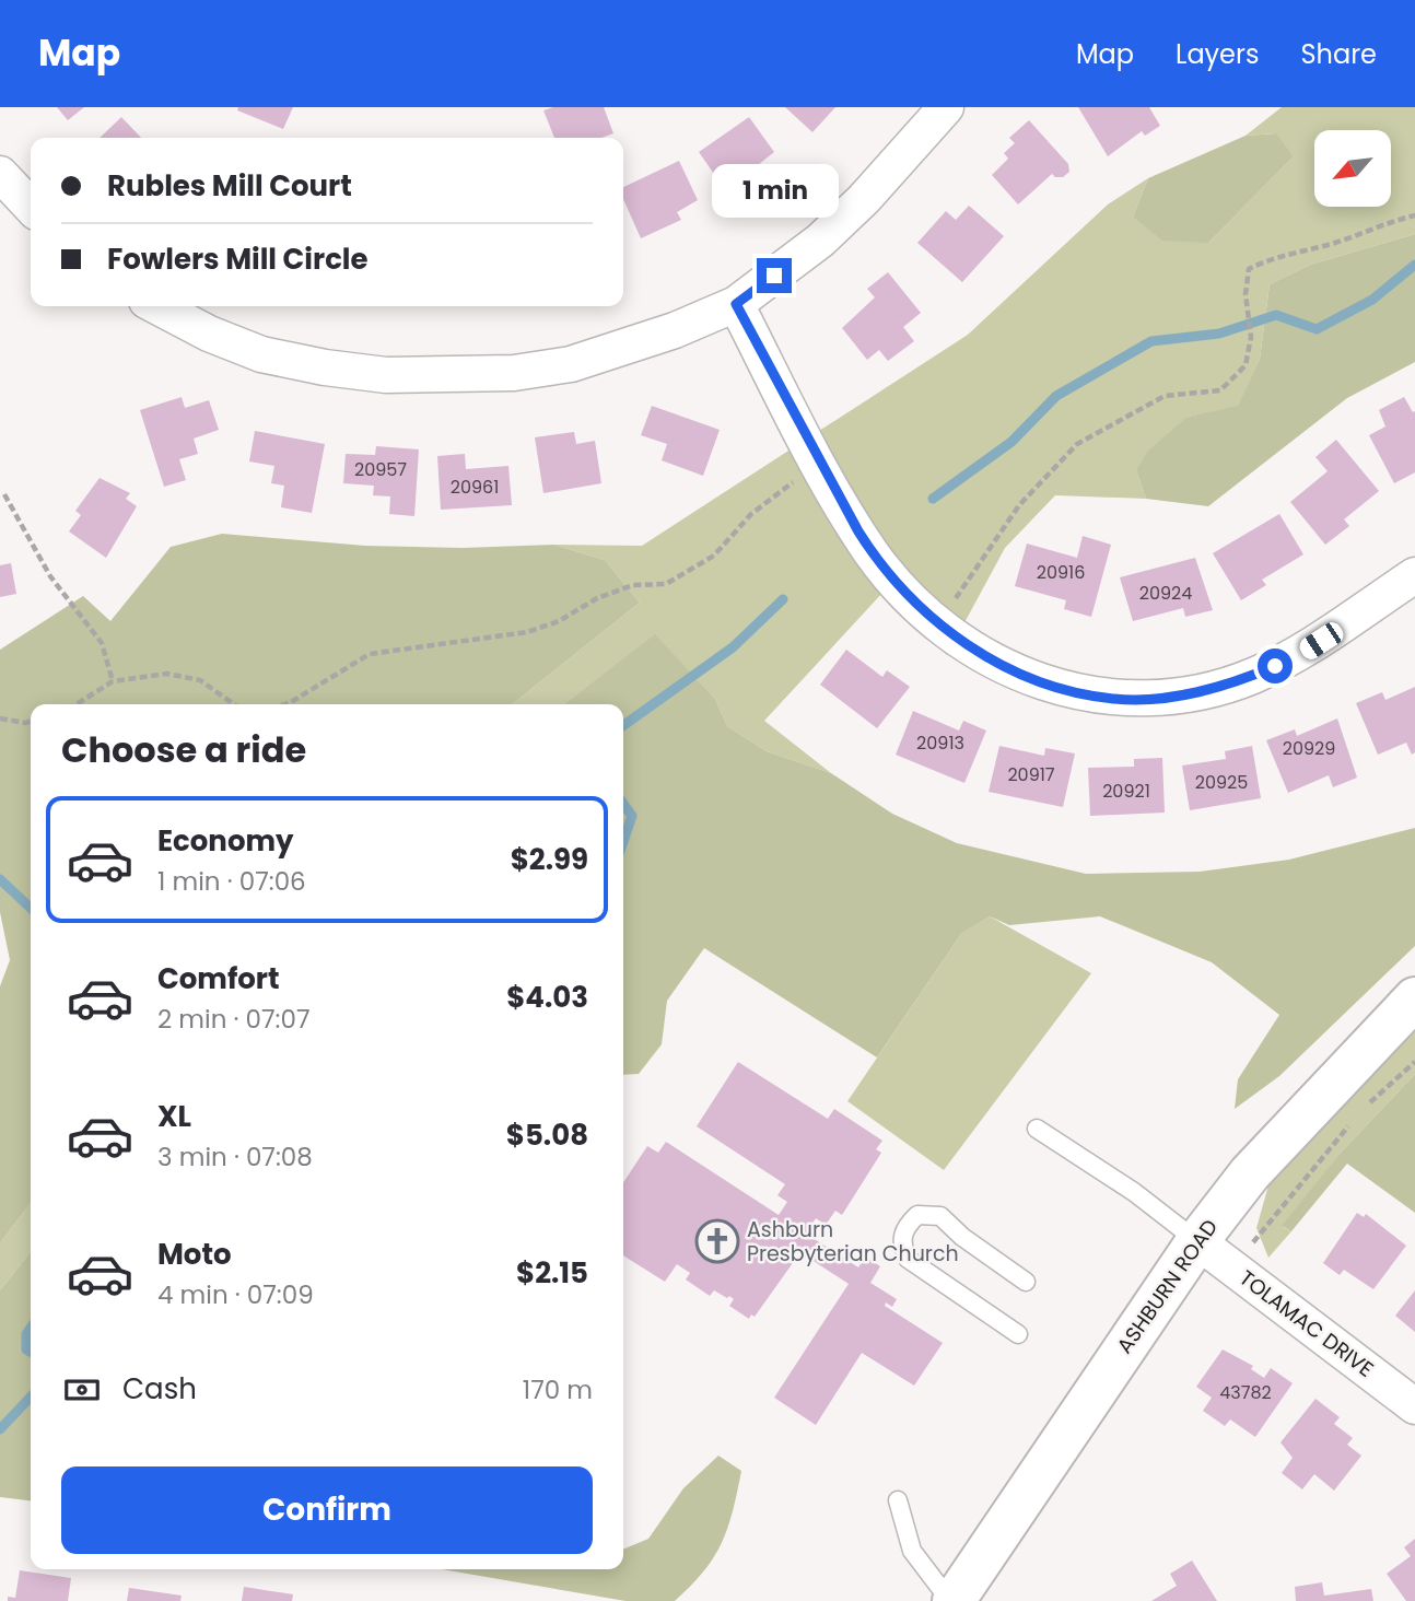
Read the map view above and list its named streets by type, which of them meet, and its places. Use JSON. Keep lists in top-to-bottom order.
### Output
{
  "streets": {
    "main road": ["ASHBURN ROAD"],
    "street": ["TOLAMAC DRIVE"]
  },
  "crossings": [
    ["ASHBURN ROAD", "TOLAMAC DRIVE"]
  ],
  "places": {
    "church": ["Ashburn Presbyterian Church"]
  },
  "house_numbers": [
    "20957",
    "20961",
    "20916",
    "20924",
    "20913",
    "20929",
    "20917",
    "20925",
    "20921",
    "43782"
  ],
  "north": "bottom left",
  "page": {
    "header": "Map",
    "nav": ["Map", "Layers", "Share"],
    "banner": ["Rubles Mill Court", "Fowlers Mill Circle"],
    "bubble": "1 min",
    "heading": "Choose a ride",
    "list": [
      {
        "name": "Economy",
        "note": "1 min · 07:06",
        "value": "$2.99"
      },
      {
        "name": "Comfort",
        "note": "2 min · 07:07",
        "value": "$4.03"
      },
      {
        "name": "XL",
        "note": "3 min · 07:08",
        "value": "$5.08"
      },
      {
        "name": "Moto",
        "note": "4 min · 07:09",
        "value": "$2.15"
      }
    ],
    "pay": ["Cash", "170 m"],
    "buttons": "Confirm"
  }
}
